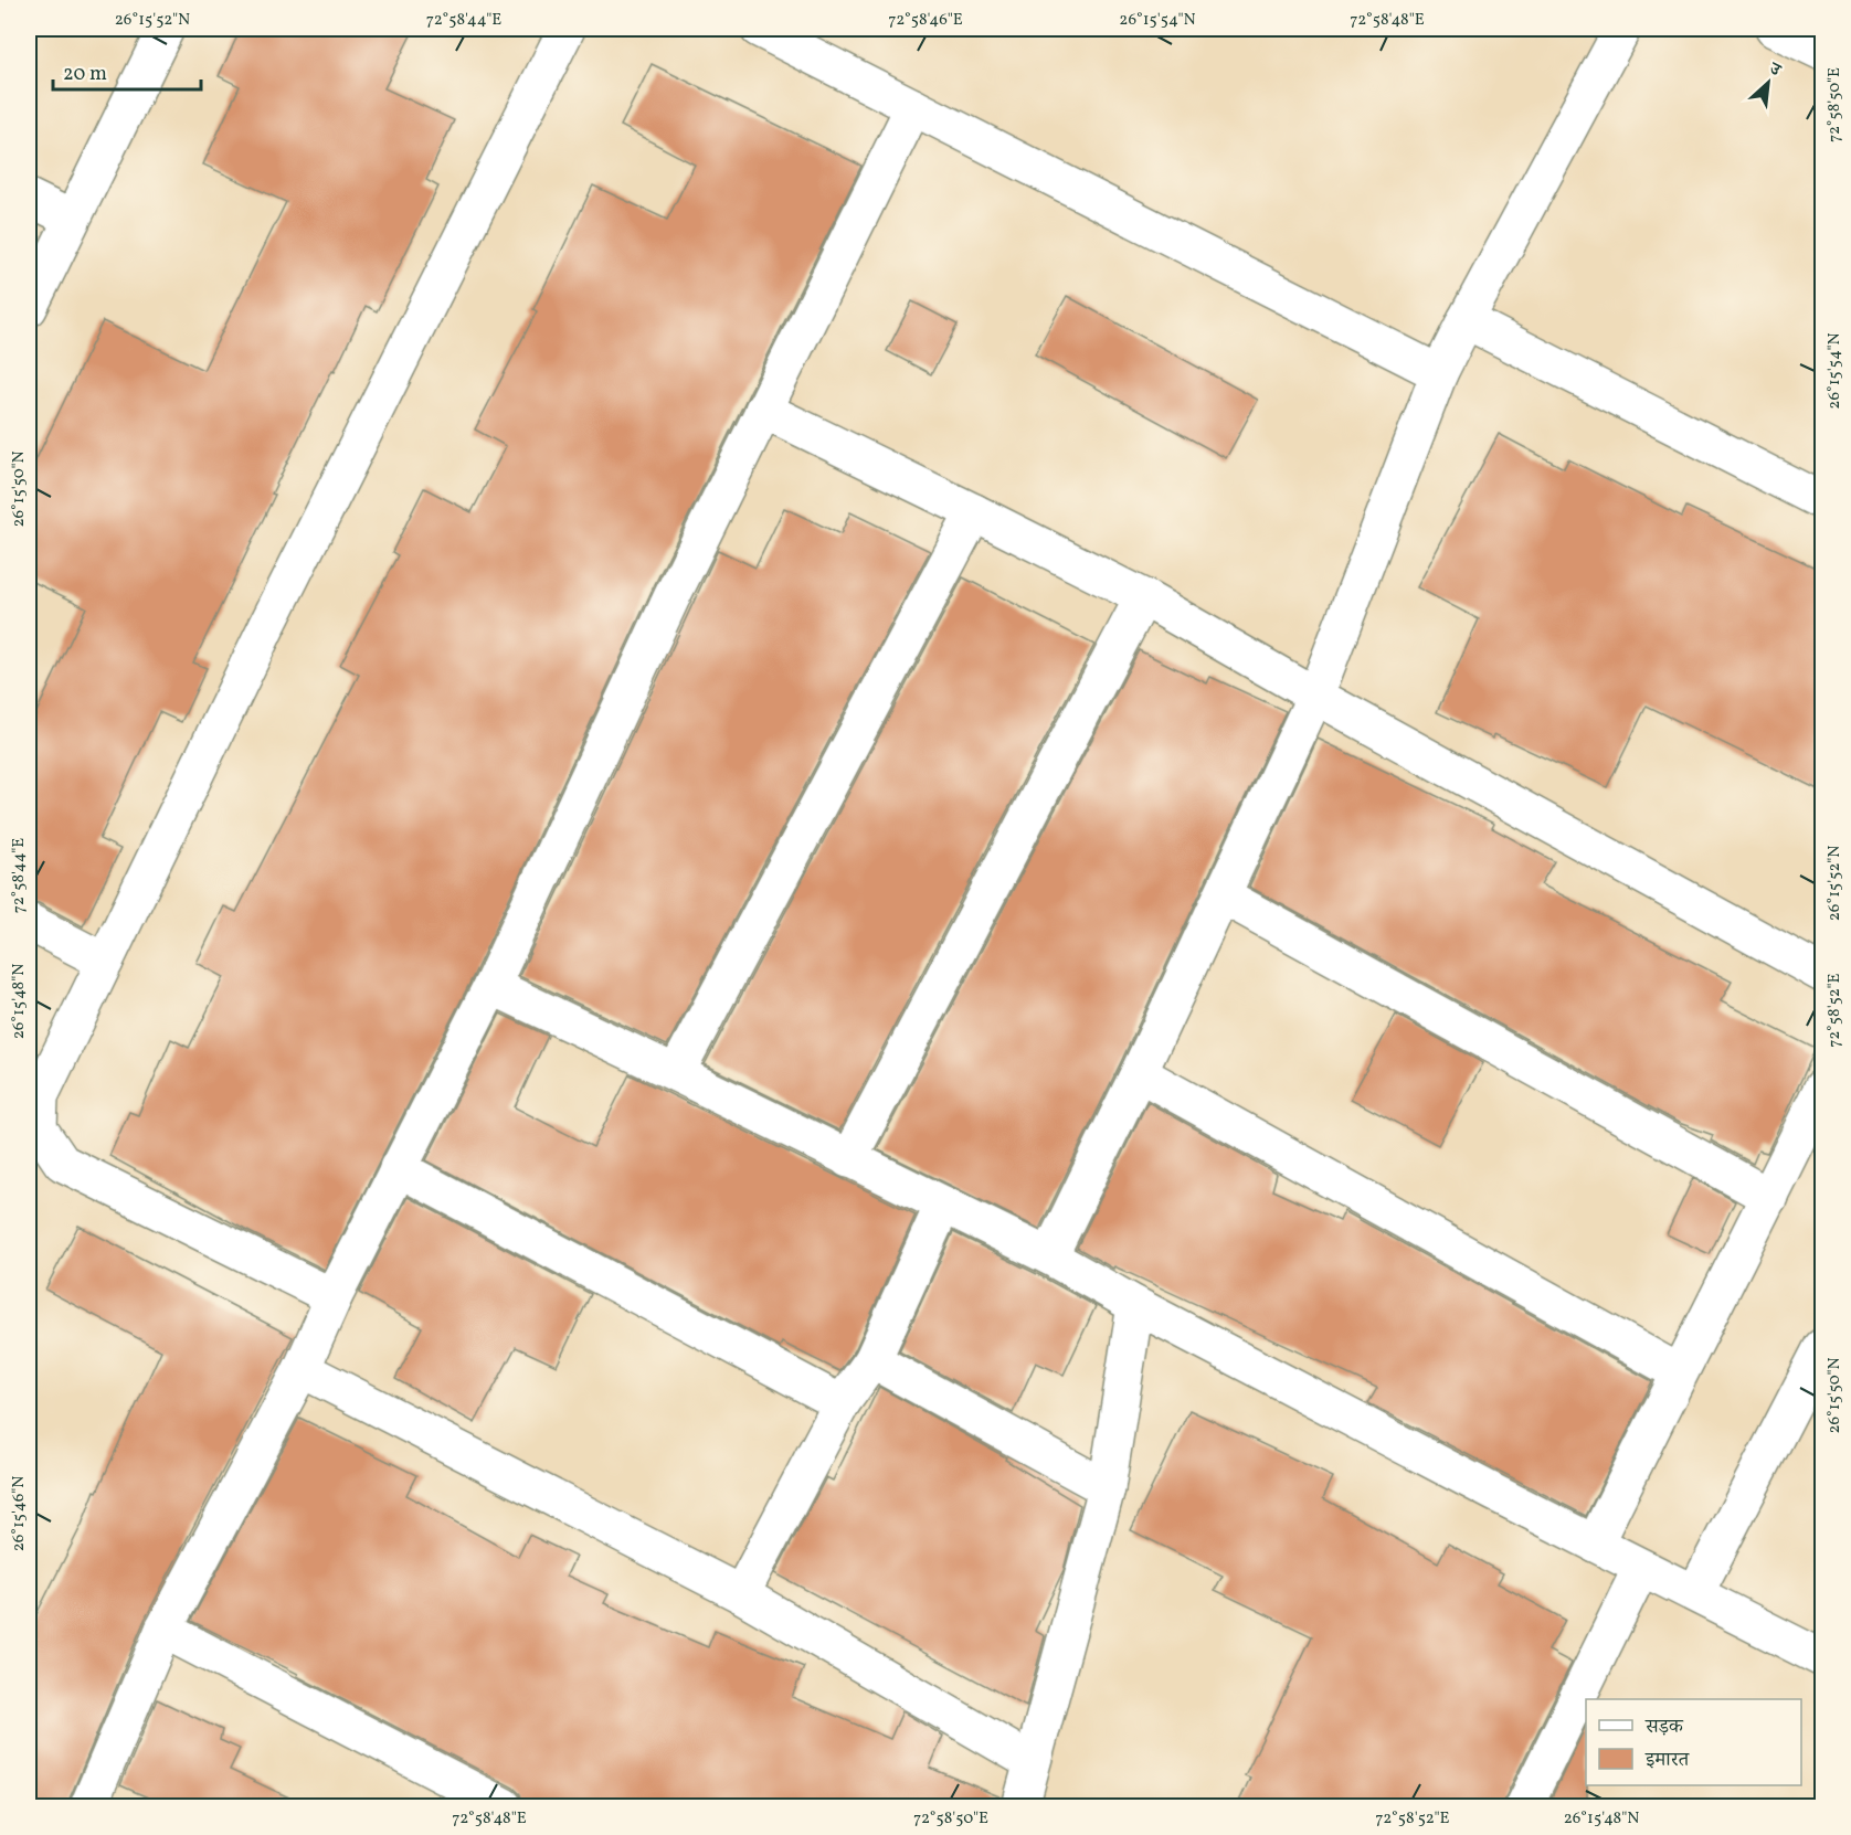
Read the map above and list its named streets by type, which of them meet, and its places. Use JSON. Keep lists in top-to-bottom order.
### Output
{
  "legend": ["सड़क", "इमारत"],
  "scale_bar": "20 m",
  "north": "top right",
  "coordinates": [
    "26°15'52\"N",
    "72°58'44\"E",
    "72°58'46\"E",
    "26°15'54\"N",
    "72°58'48\"E",
    "72°58'50\"E",
    "26°15'50\"N",
    "26°15'48\"N",
    "72°58'52\"E",
    "26°15'46\"N"
  ]
}
